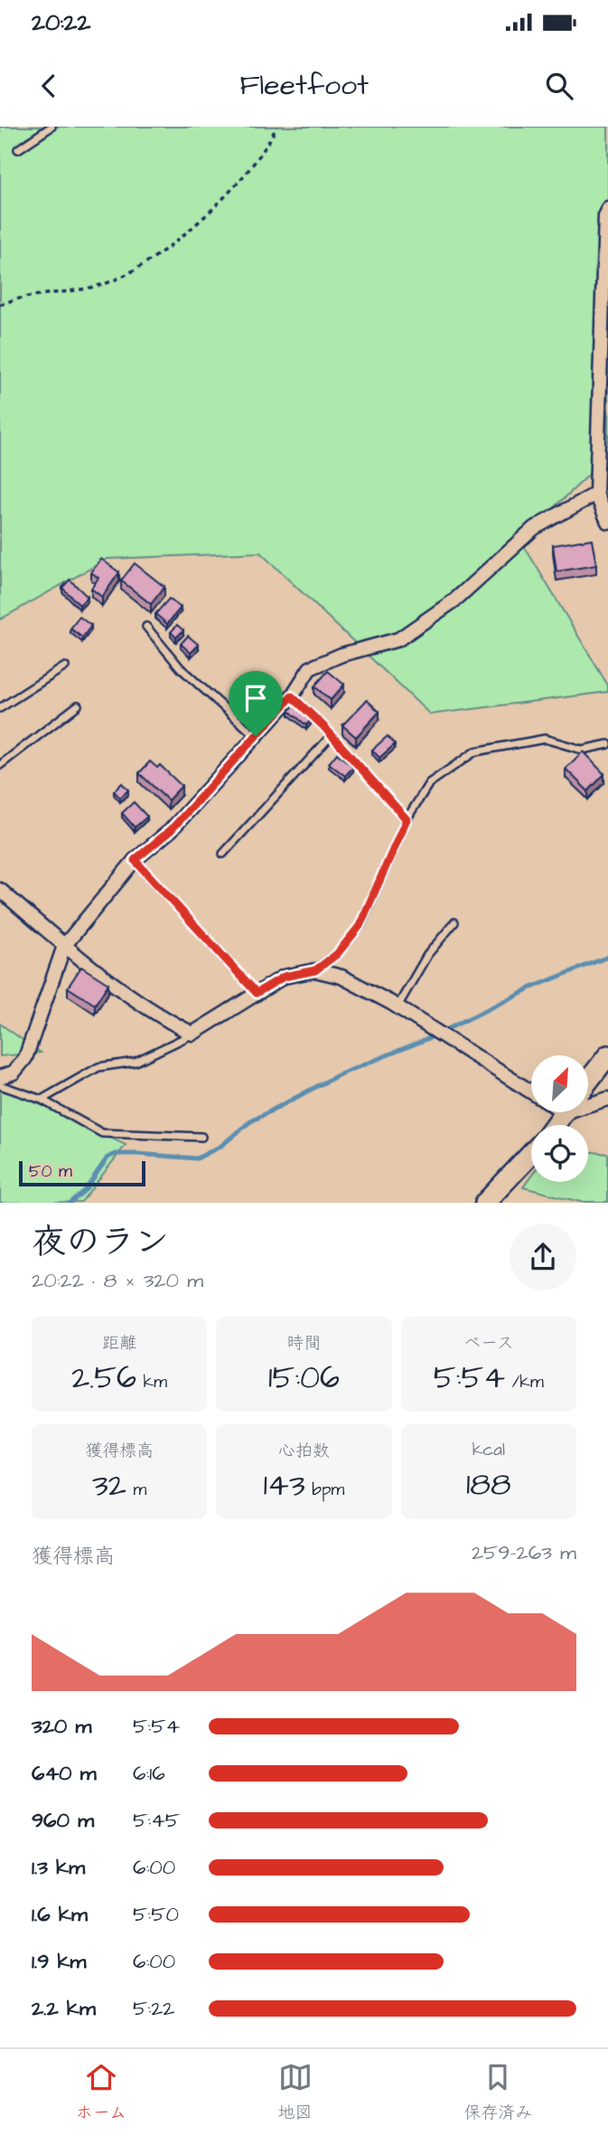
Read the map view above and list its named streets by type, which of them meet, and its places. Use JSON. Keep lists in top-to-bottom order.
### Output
{
  "scale_bar": "50 m",
  "north": "top right",
  "page": {
    "status": "20:22",
    "header": "Fleetfoot",
    "scale": "50 m",
    "heading": ["夜のラン", "20:22 · 8 × 320 m"],
    "stats": [
      ["距離", "2.56 km"],
      ["時間", "15:06"],
      ["ペース", "5:54 /km"],
      ["獲得標高", "32 m"],
      ["心拍数", "143 bpm"],
      ["kcal", "188"]
    ],
    "chart": ["獲得標高", "259–263 m"],
    "list": [
      {
        "name": "320 m",
        "note": "5:54"
      },
      {
        "name": "640 m",
        "note": "6:16"
      },
      {
        "name": "960 m",
        "note": "5:45"
      },
      {
        "name": "1.3 km",
        "note": "6:00"
      },
      {
        "name": "1.6 km",
        "note": "5:50"
      },
      {
        "name": "1.9 km",
        "note": "6:00"
      },
      {
        "name": "2.2 km",
        "note": "5:22"
      }
    ],
    "tabs": ["ホーム", "地図", "保存済み"]
  }
}
